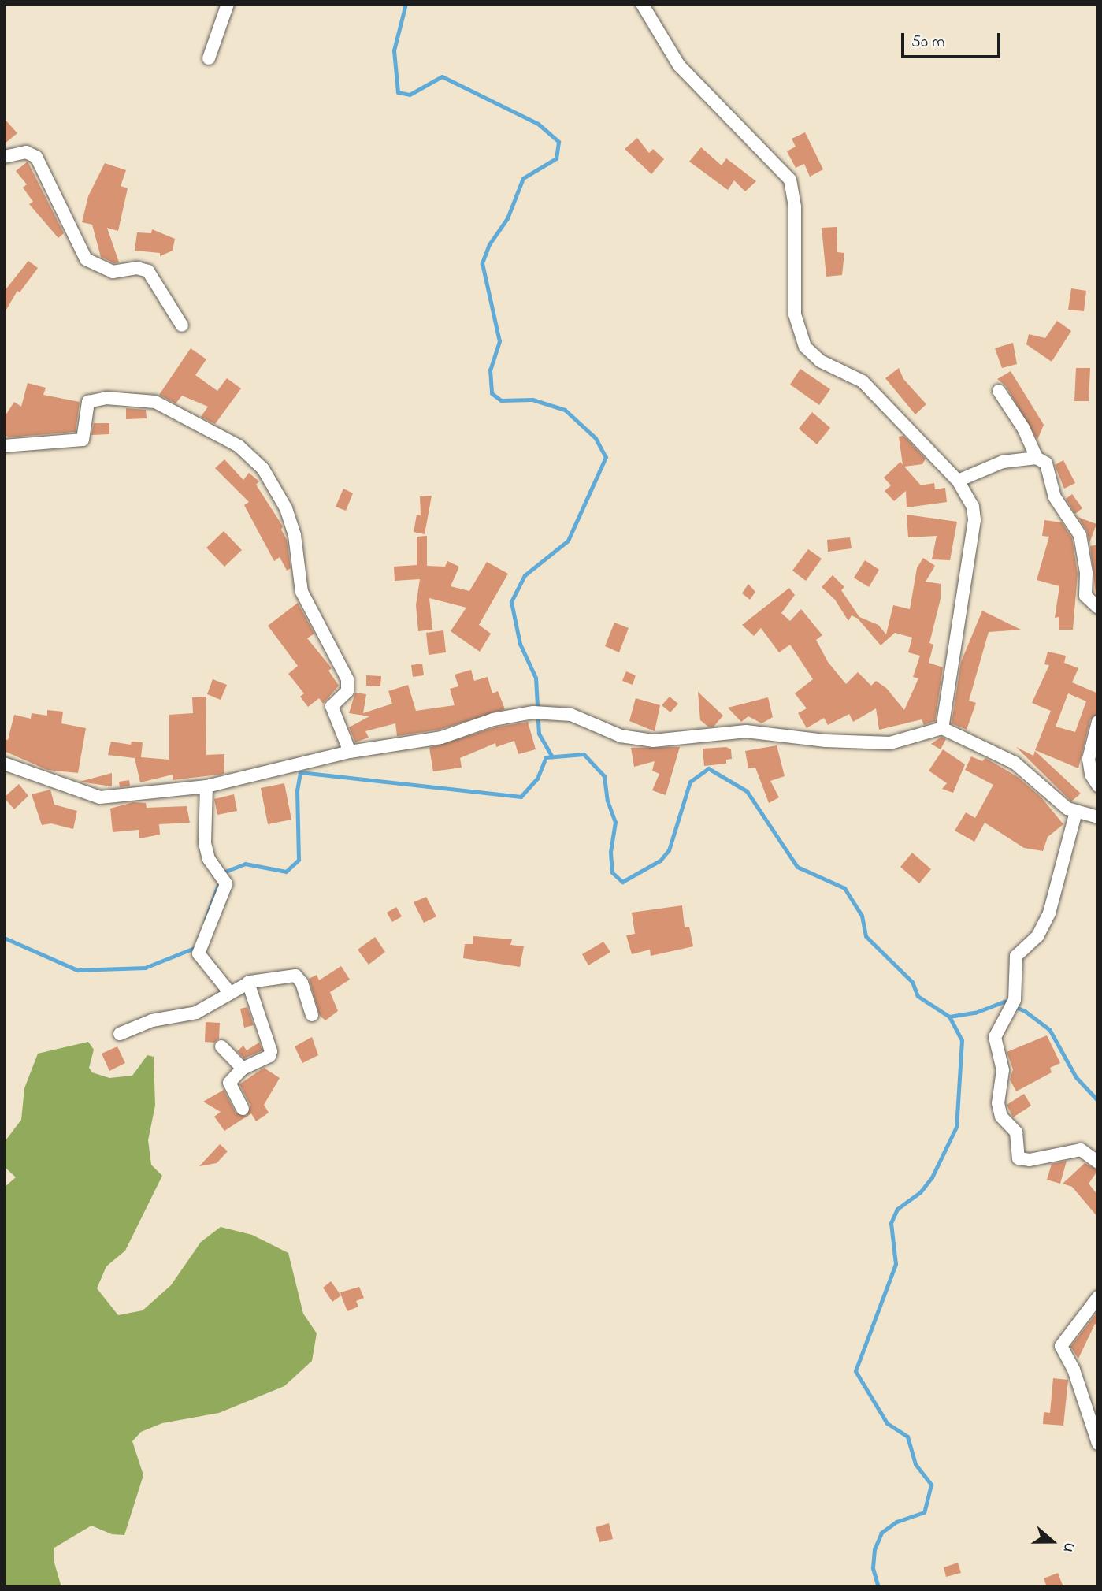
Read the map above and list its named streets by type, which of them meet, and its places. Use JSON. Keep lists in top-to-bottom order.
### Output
{
  "scale_bar": "50 m",
  "north": "right"
}
